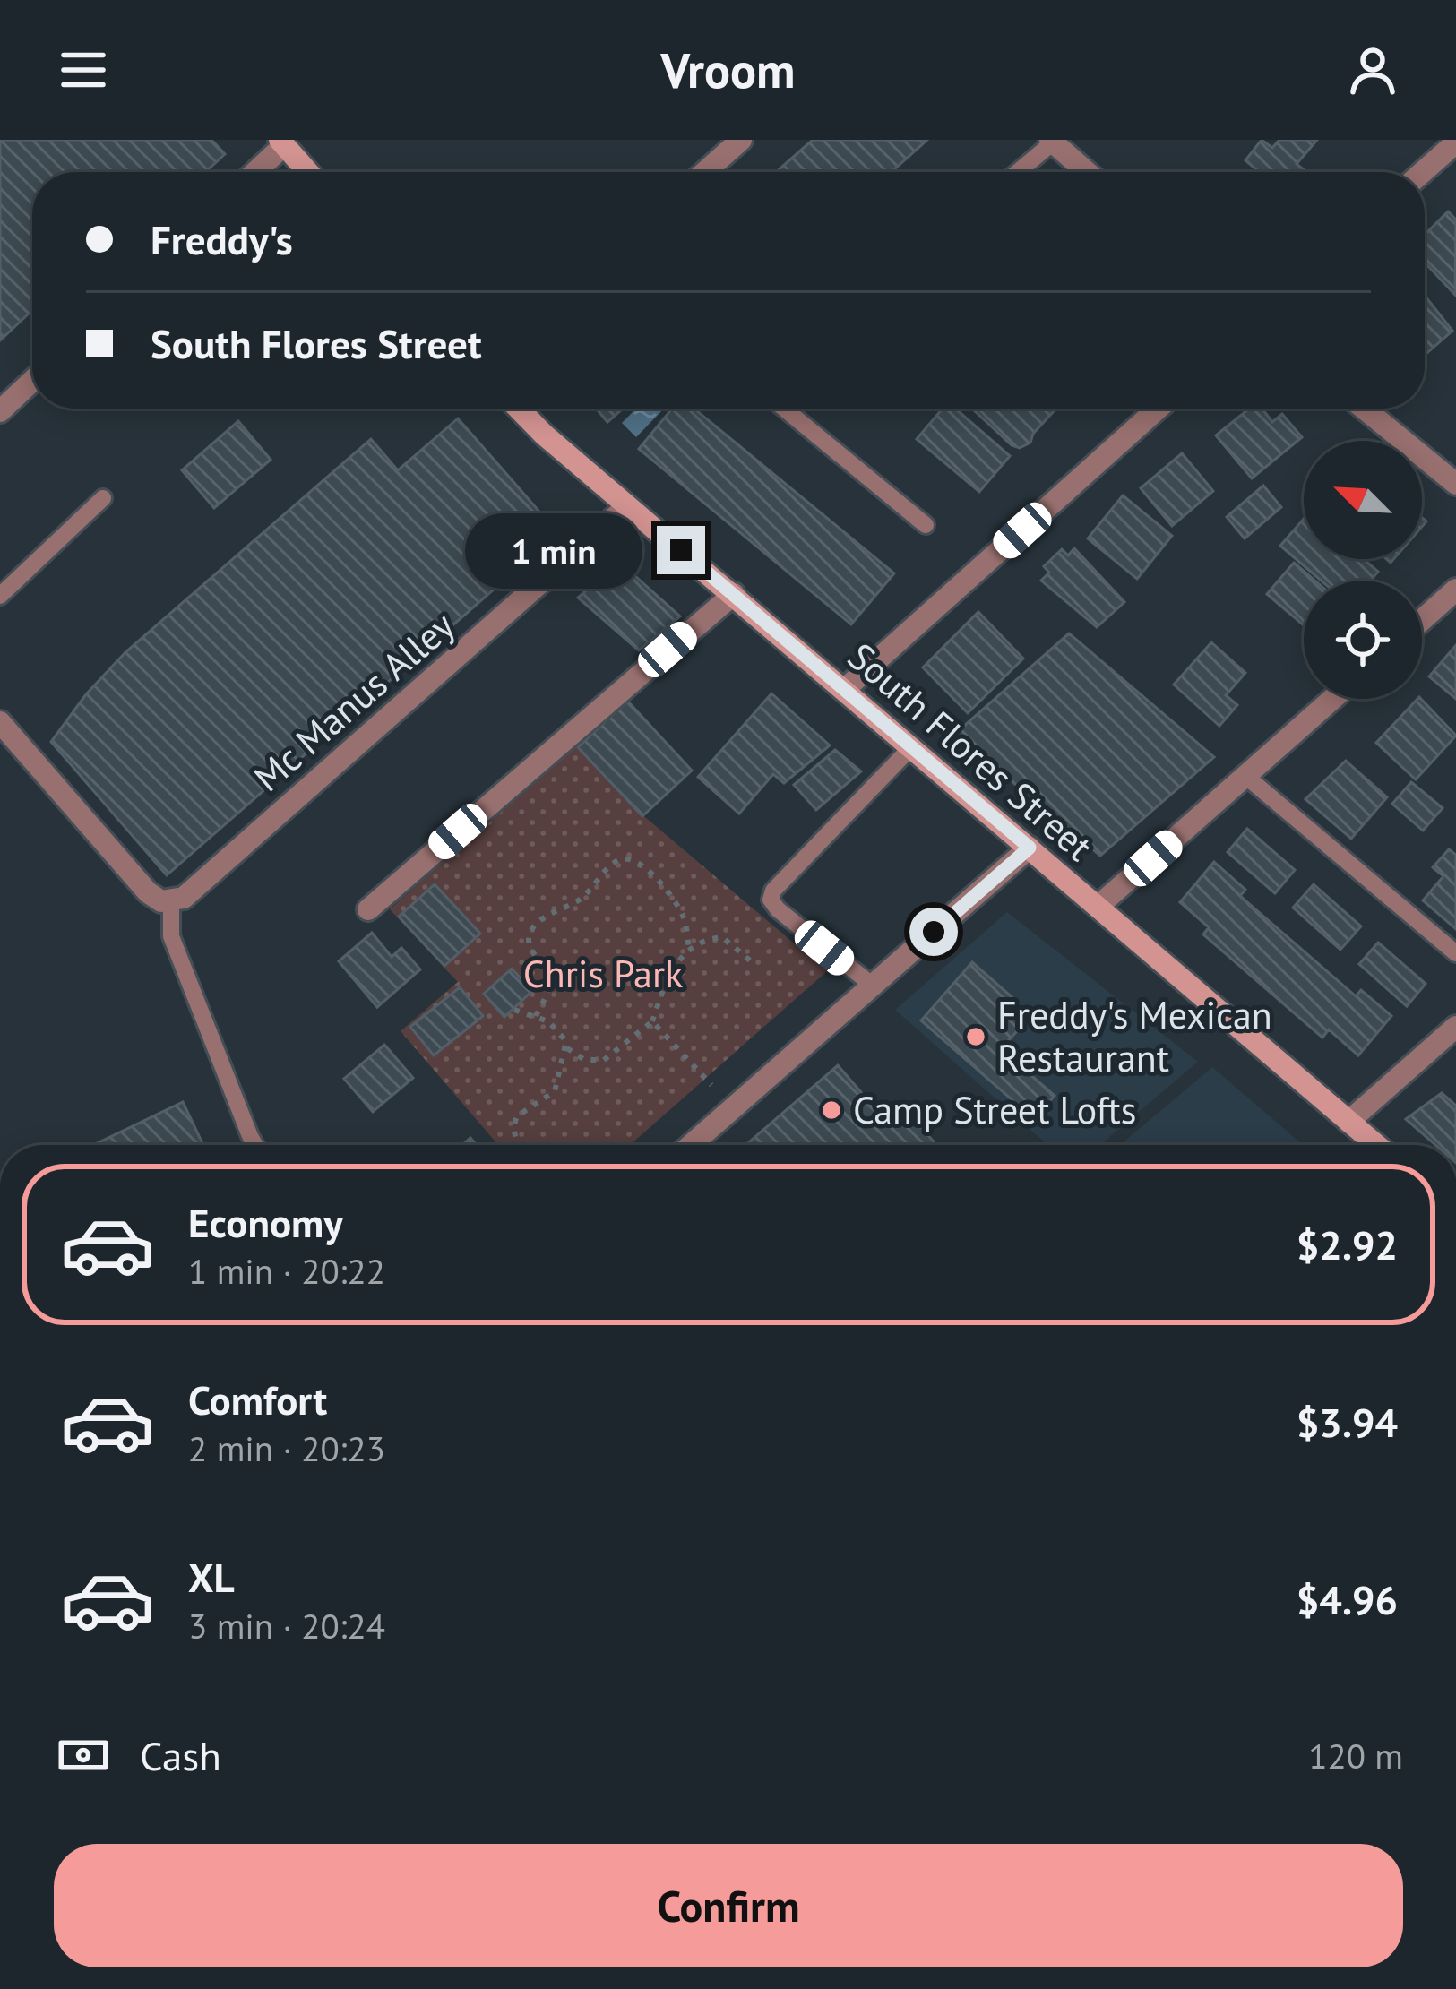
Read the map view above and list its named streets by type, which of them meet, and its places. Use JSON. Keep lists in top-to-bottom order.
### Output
{
  "streets": {
    "main road": ["South Flores Street"],
    "street": ["Mc Manus Alley"]
  },
  "crossings": [
    ["Mc Manus Alley", "South Flores Street"]
  ],
  "parks": ["Chris Park"],
  "places": ["Freddy's Mexican Restaurant", "Camp Street Lofts"],
  "north": "top left",
  "page": {
    "header": "Vroom",
    "banner": ["Freddy's", "South Flores Street"],
    "bubble": "1 min",
    "list": [
      {
        "name": "Economy",
        "note": "1 min · 20:22",
        "value": "$2.92"
      },
      {
        "name": "Comfort",
        "note": "2 min · 20:23",
        "value": "$3.94"
      },
      {
        "name": "XL",
        "note": "3 min · 20:24",
        "value": "$4.96"
      }
    ],
    "pay": ["Cash", "120 m"],
    "buttons": "Confirm"
  }
}
